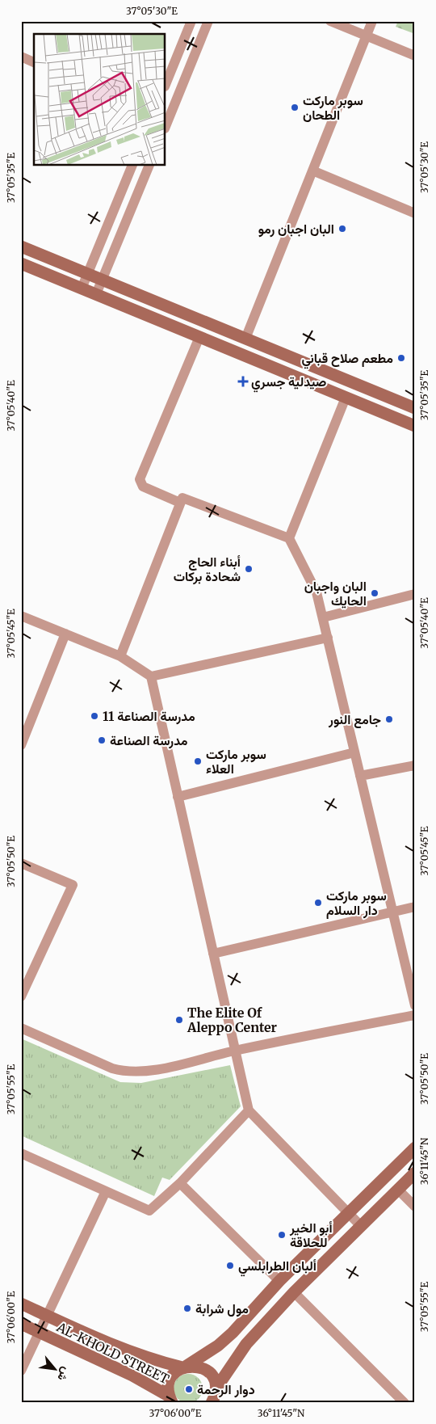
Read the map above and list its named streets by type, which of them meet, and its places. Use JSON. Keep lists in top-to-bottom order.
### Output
{
  "streets": {
    "street": ["AL-KHOLD STREET"]
  },
  "places": {
    "other": [
      "سوبر ماركت الطحان",
      "البان اجبان رمو",
      "مطعم صلاح قباني",
      "أبناء الحاج شحادة بركات",
      "البان واجبان الحايك",
      "مدرسة الصناعة 11",
      "جامع النور",
      "مدرسة الصناعة",
      "سوبر ماركت العلاء",
      "سوبر ماركت دار السلام",
      "The Elite Of Aleppo Center",
      "أبو الخير للحلاقة",
      "ألبان الطرابلسي",
      "مول شرابة",
      "دوار الرحمة"
    ],
    "health": ["صيدلية جسري"]
  },
  "north": "bottom right",
  "coordinates": [
    "37°05'30\"E",
    "37°05'35\"E",
    "37°05'40\"E",
    "37°05'45\"E",
    "37°05'50\"E",
    "37°05'55\"E",
    "36°11'45\"N",
    "37°06'00\"E"
  ]
}
